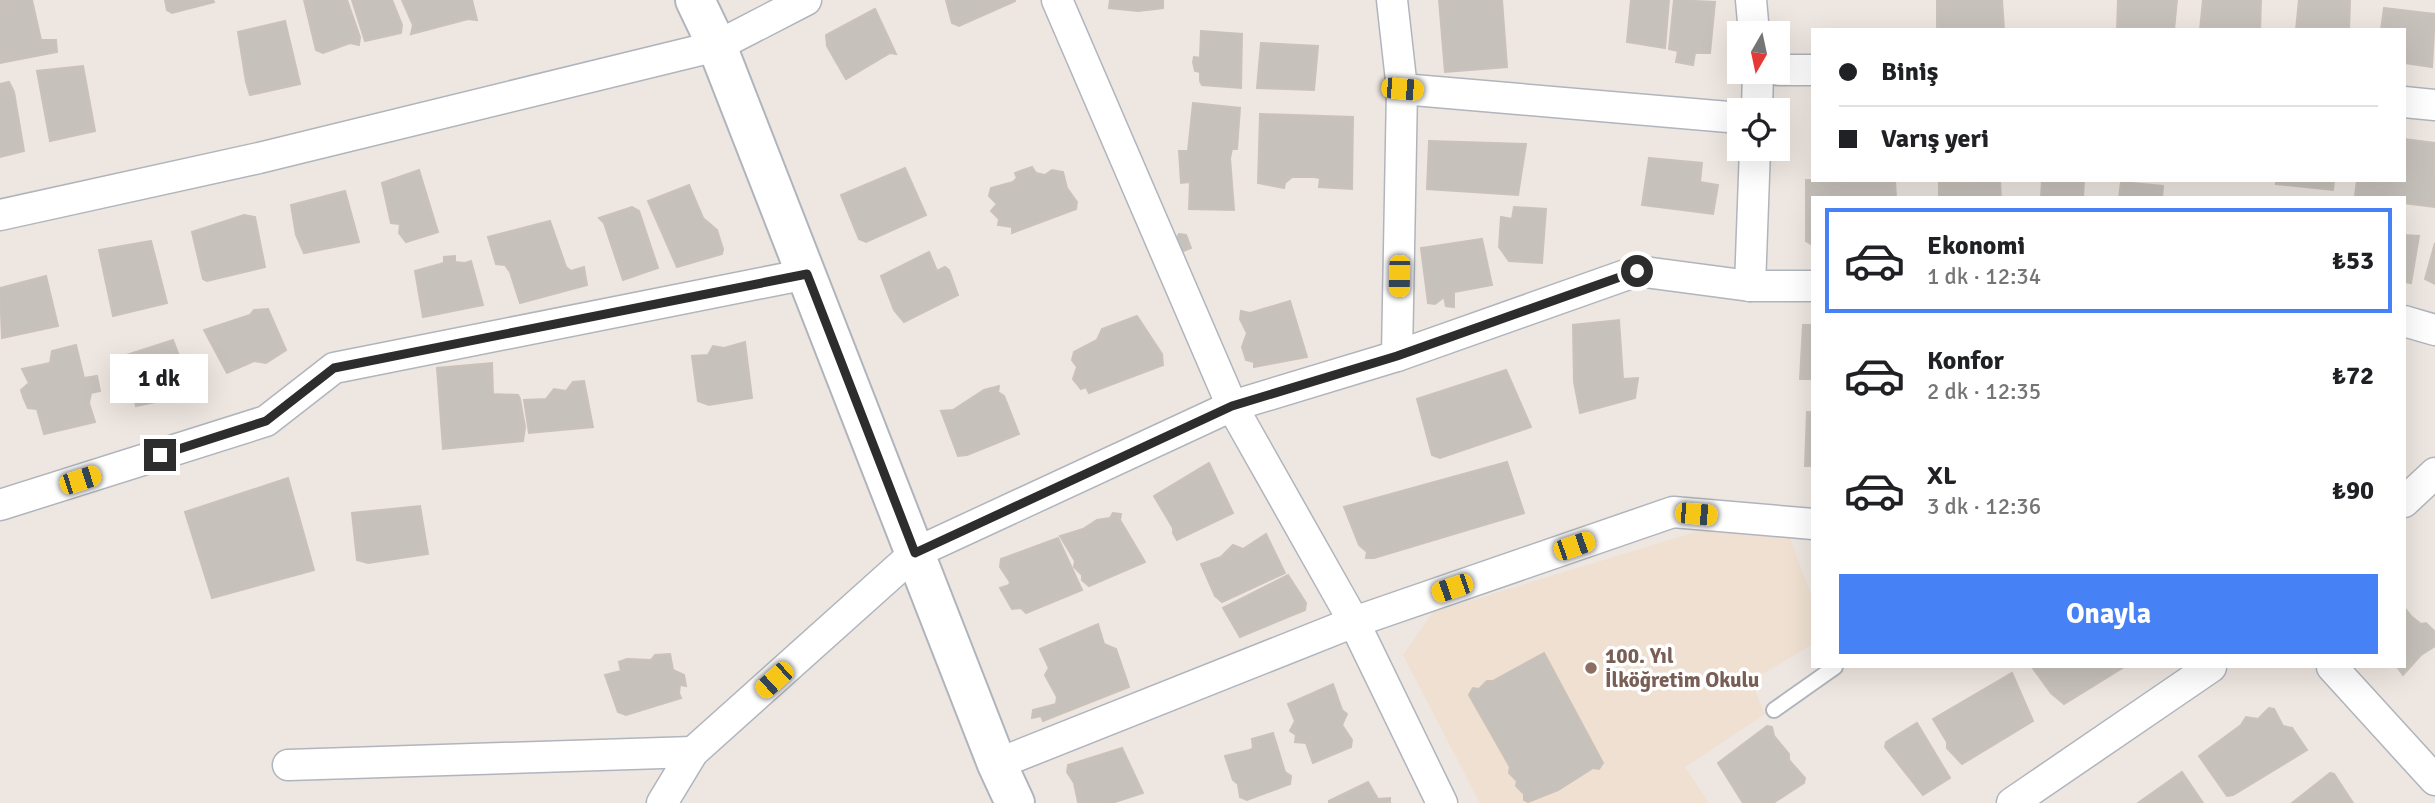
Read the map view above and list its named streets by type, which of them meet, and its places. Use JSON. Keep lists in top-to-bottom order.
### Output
{
  "places": ["100. Yıl İlköğretim Okulu"],
  "north": "bottom",
  "page": {
    "banner": ["Biniş", "Varış yeri"],
    "list": [
      {
        "name": "Ekonomi",
        "note": "1 dk · 12:34",
        "value": "₺53"
      },
      {
        "name": "Konfor",
        "note": "2 dk · 12:35",
        "value": "₺72"
      },
      {
        "name": "XL",
        "note": "3 dk · 12:36",
        "value": "₺90"
      }
    ],
    "bubble": "1 dk",
    "buttons": "Onayla"
  }
}
